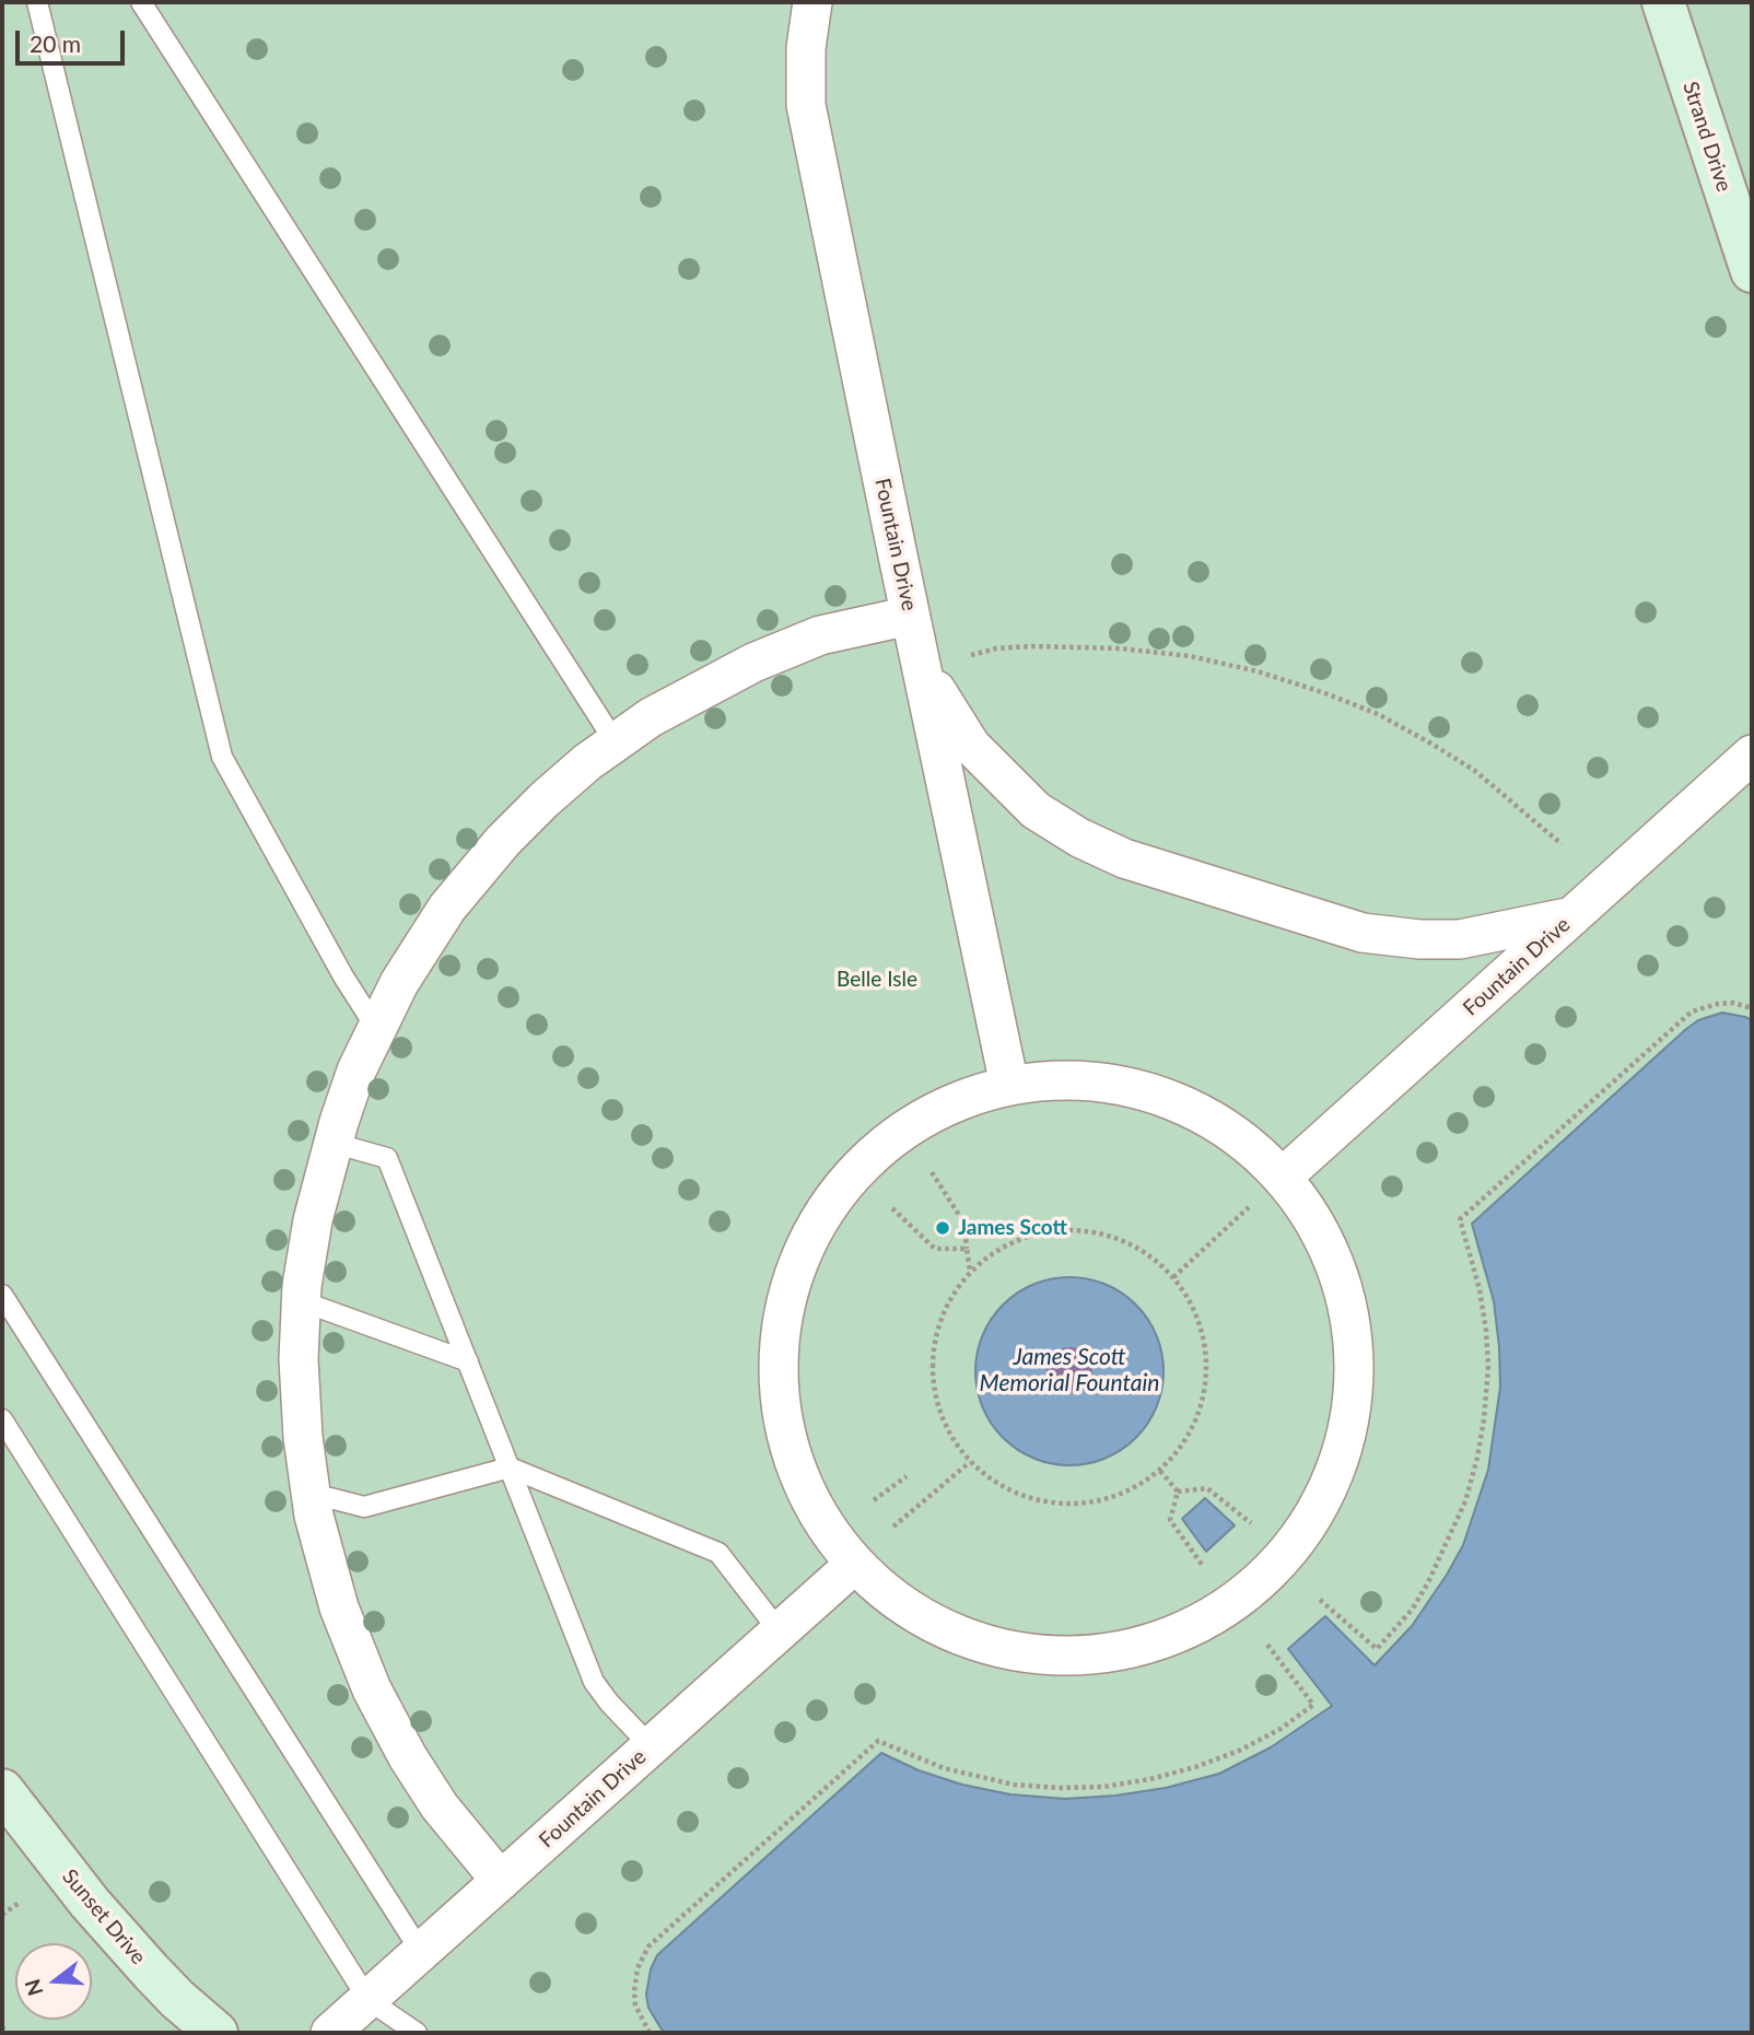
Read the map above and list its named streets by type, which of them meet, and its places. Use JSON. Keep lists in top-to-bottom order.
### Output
{
  "streets": {
    "street": ["Strand Drive", "Fountain Drive", "Sunset Drive"]
  },
  "water": ["James Scott Memorial Fountain"],
  "parks": ["Belle Isle"],
  "places": ["James Scott"],
  "scale_bar": "20 m",
  "north": "left"
}
